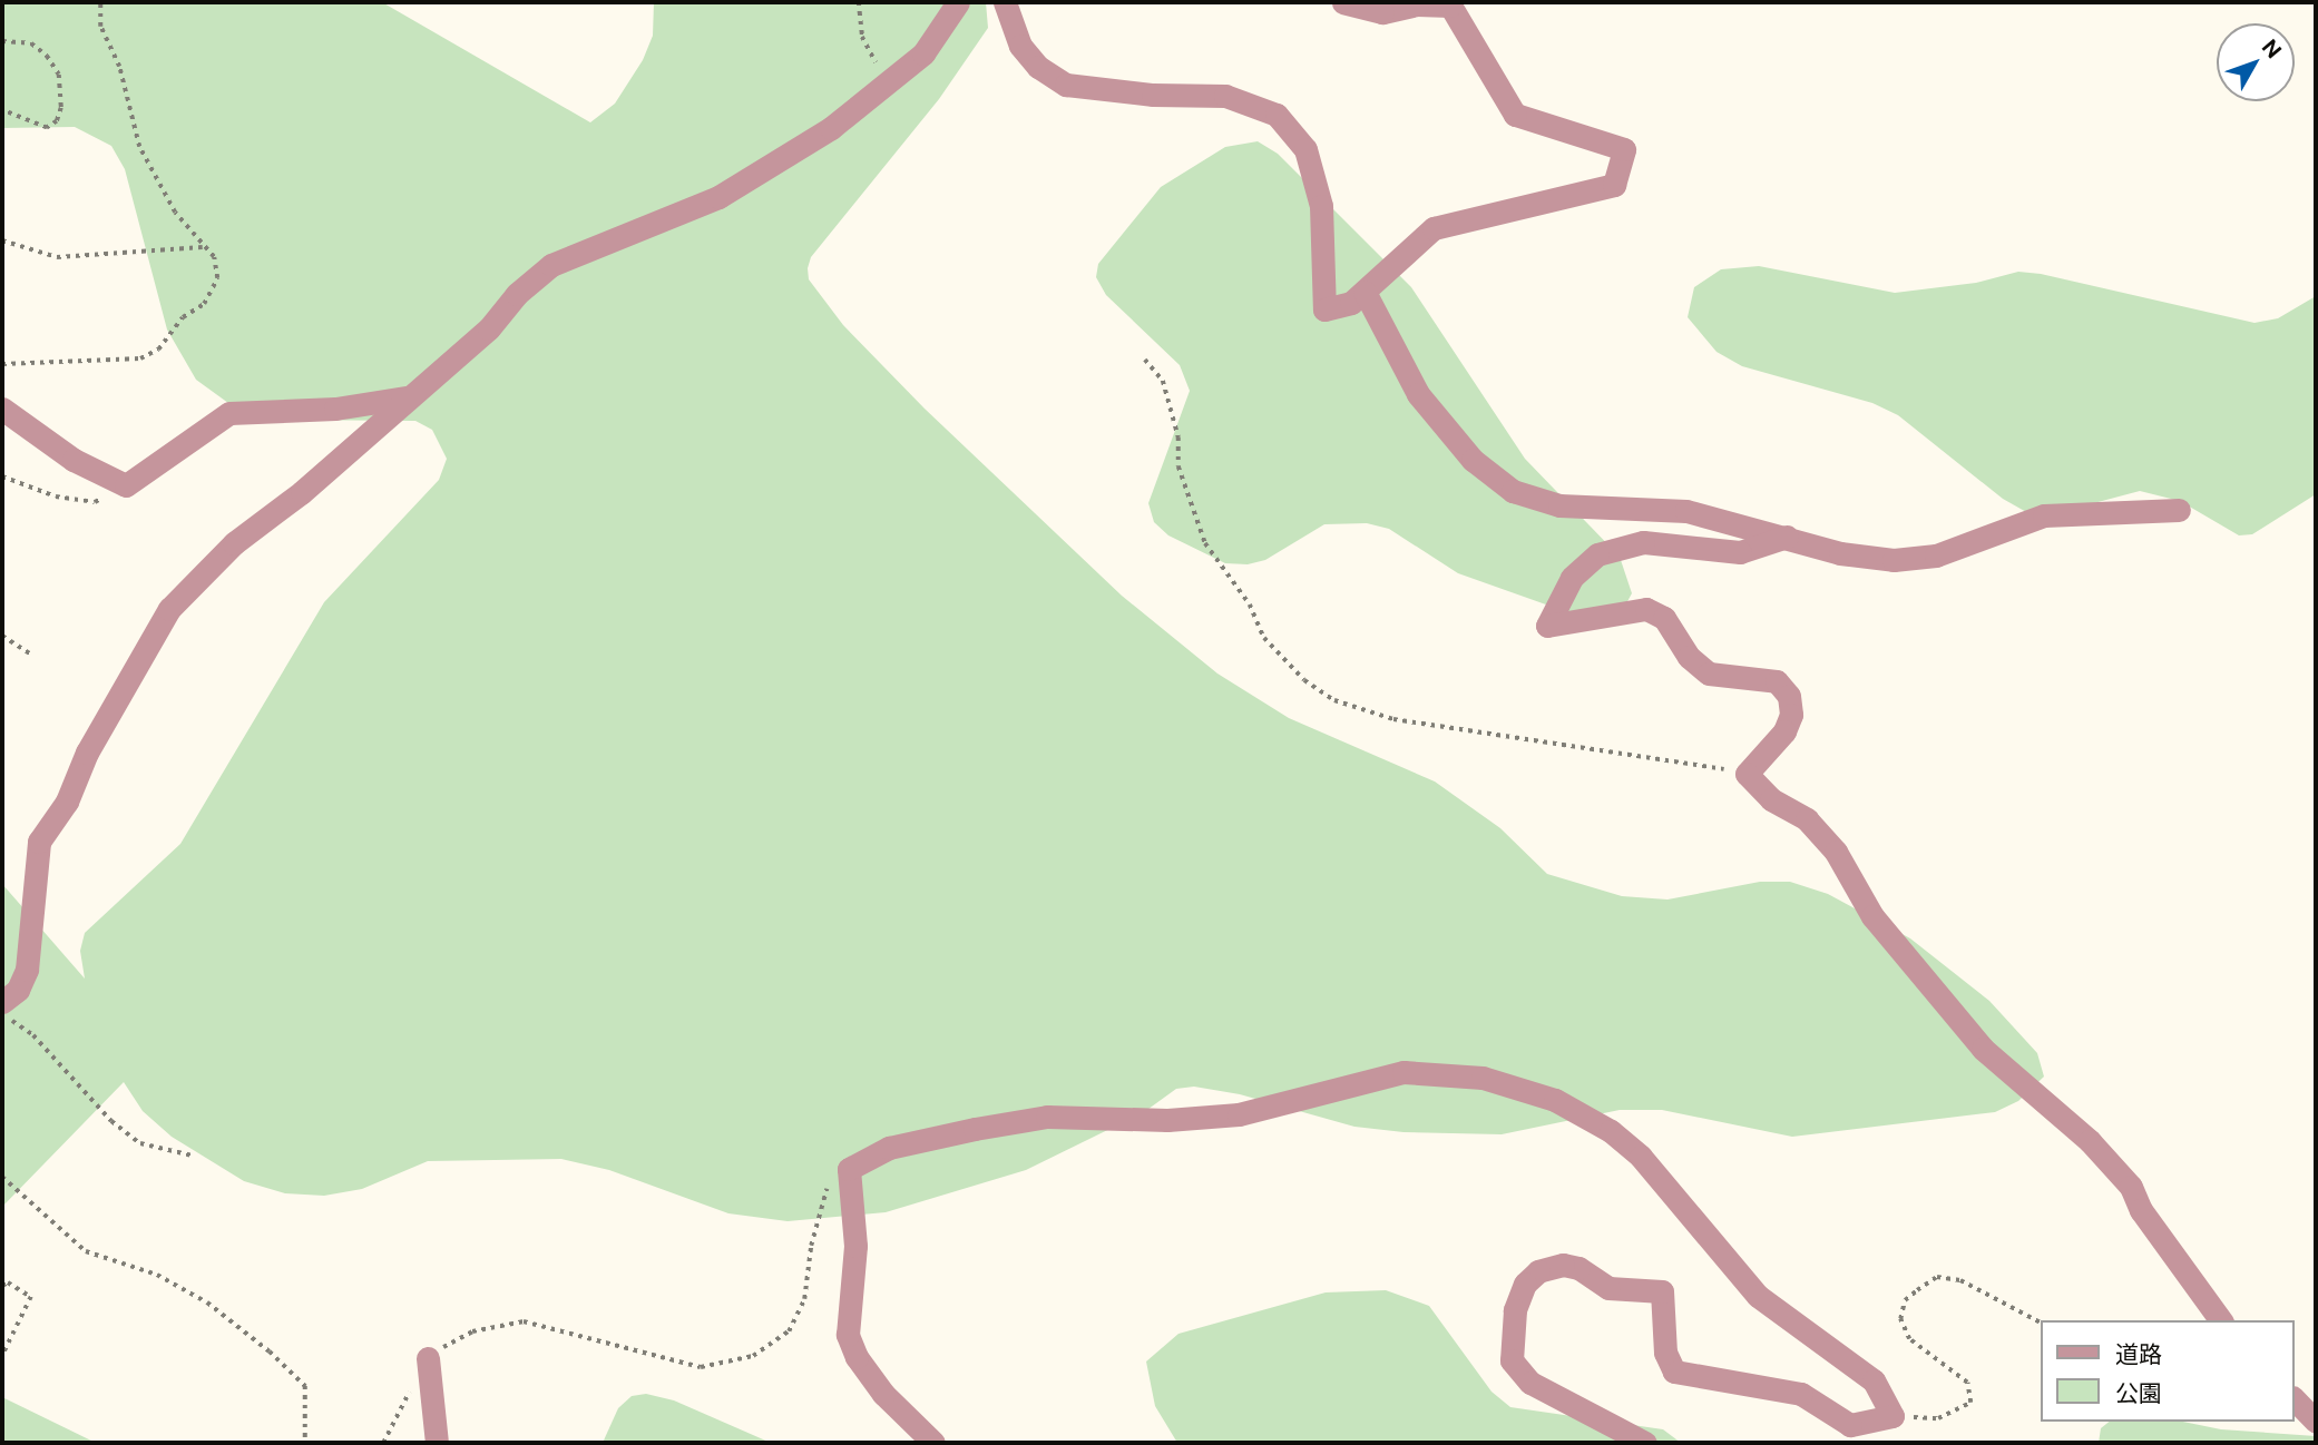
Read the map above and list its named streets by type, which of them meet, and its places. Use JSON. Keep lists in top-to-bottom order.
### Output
{
  "legend": ["道路", "公園"],
  "north": "top right"
}
